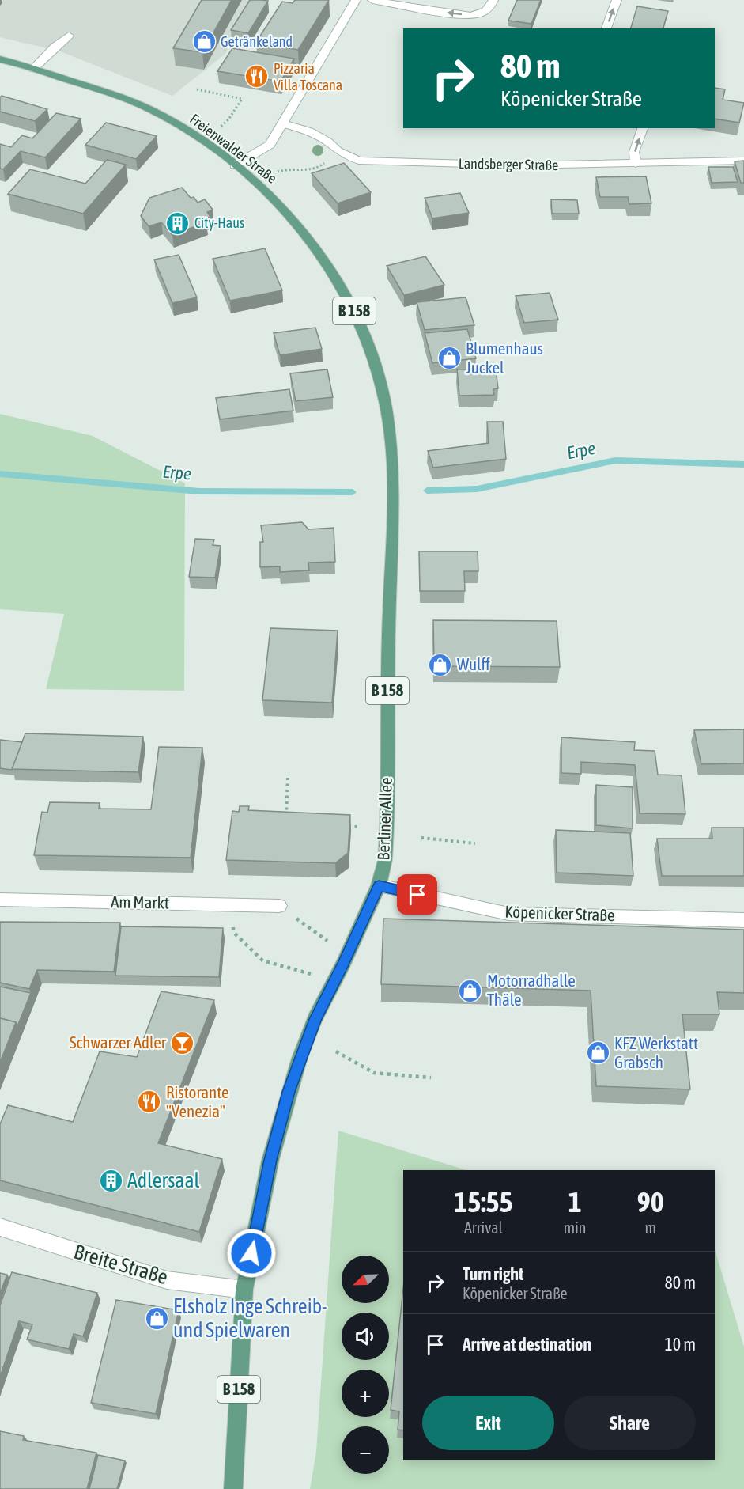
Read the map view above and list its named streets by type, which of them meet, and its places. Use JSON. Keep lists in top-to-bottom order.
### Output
{
  "streets": {
    "main road": ["Freienwalder Straße", "B 158", "Berliner Allee"],
    "street": [
      "Landsberger Straße",
      "Am Markt",
      "Köpenicker Straße",
      "Breite Straße"
    ]
  },
  "crossings": [
    ["Freienwalder Straße", "Berliner Allee"],
    ["Berliner Allee", "Köpenicker Straße"],
    ["Berliner Allee", "Breite Straße"]
  ],
  "water": ["Erpe"],
  "places": {
    "shop": [
      "Getränkeland",
      "Blumenhaus Juckel",
      "Wulff",
      "Motorradhalle Thäle",
      "KFZ Werkstatt Grabsch",
      "Elsholz Inge Schreib- und Spielwaren"
    ],
    "restaurant": ["Pizzaria Villa Toscana", "Ristorante \"Venezia\""],
    "building": ["City-Haus", "Adlersaal"],
    "bar": ["Schwarzer Adler"]
  },
  "north": "bottom left",
  "page": {
    "turn": ["80 m", "Köpenicker Straße"],
    "eta": [
      "15:55",
      "Arrival",
      "1",
      "min",
      "90",
      "m"
    ],
    "list": [
      {
        "name": "Turn right",
        "note": "Köpenicker Straße",
        "value": "80 m"
      },
      {
        "name": "Arrive at destination",
        "value": "10 m"
      }
    ],
    "map_buttons": ["+", "−"],
    "buttons": ["Exit", "Share"]
  }
}
